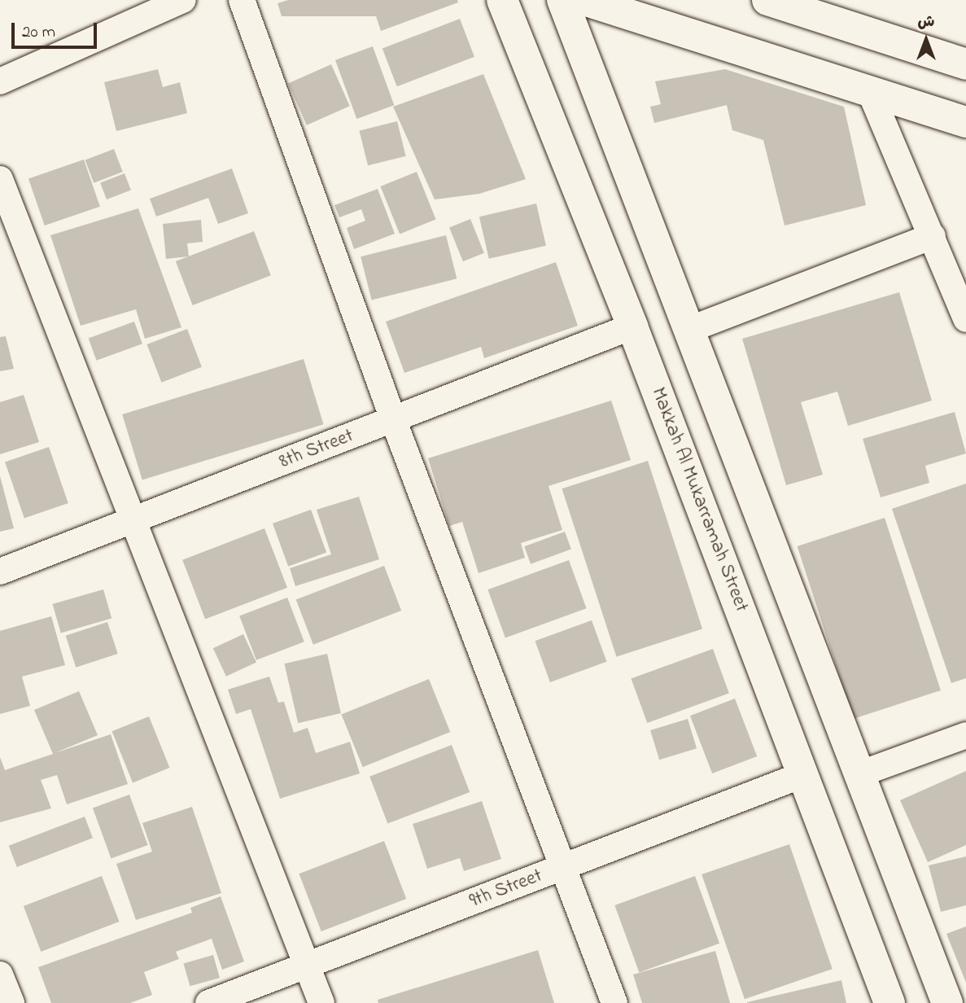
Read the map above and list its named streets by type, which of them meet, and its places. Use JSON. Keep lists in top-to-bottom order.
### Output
{
  "streets": {
    "main road": ["Makkah Al Mukarramah Street"],
    "street": ["8th Street", "9th Street"]
  },
  "crossings": [
    ["8th Street", "Makkah Al Mukarramah Street"],
    ["Makkah Al Mukarramah Street", "9th Street"]
  ],
  "scale_bar": "20 m",
  "north": "top"
}
